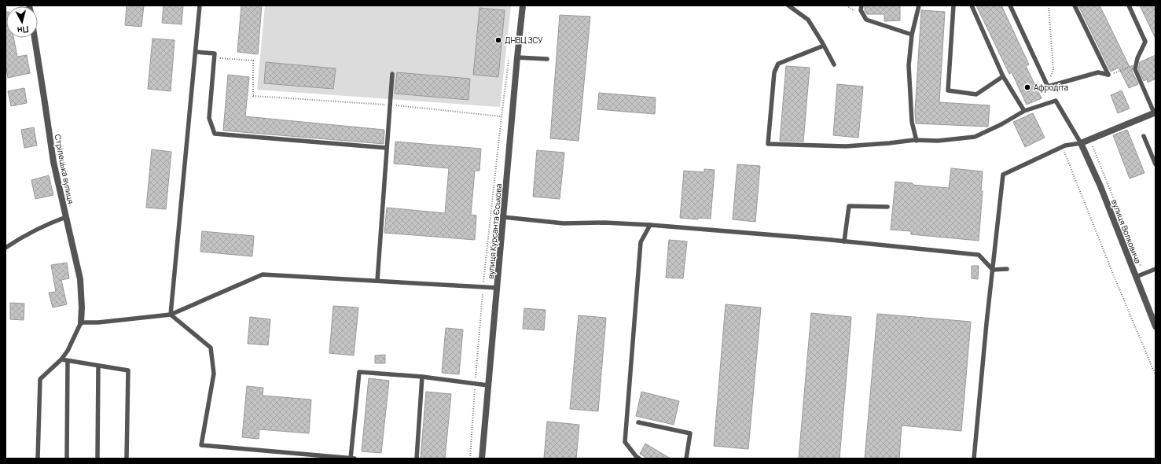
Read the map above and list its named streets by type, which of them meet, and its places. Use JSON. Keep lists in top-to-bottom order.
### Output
{
  "streets": {
    "street": ["Стрілецька вулиця", "вулиця Курсанта Єськова", "вулиця Волковича"]
  },
  "places": ["ДНВЦ ЗСУ", "Афродіта"],
  "north": "bottom"
}
